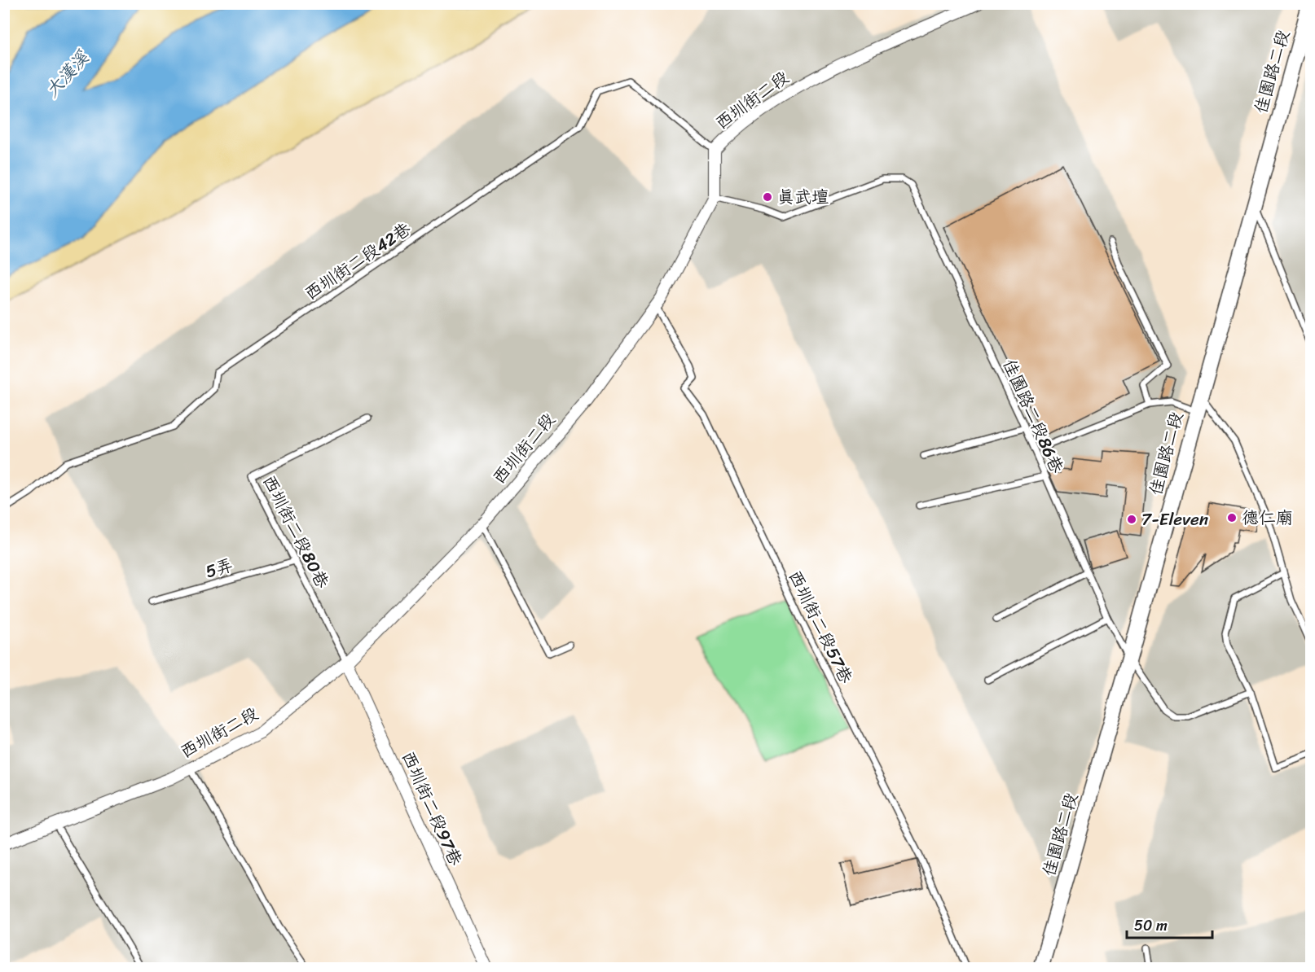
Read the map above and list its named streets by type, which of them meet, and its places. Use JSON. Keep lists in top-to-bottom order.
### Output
{
  "streets": {
    "street": ["佳園路二段", "西圳街二段", "西圳街二段97巷"],
    "lane": [
      "西圳街二段42巷",
      "佳園路二段86巷",
      "西圳街二段80巷",
      "5弄",
      "西圳街二段57巷"
    ]
  },
  "crossings": [
    ["佳園路二段", "佳園路二段86巷"],
    ["西圳街二段", "西圳街二段42巷"],
    ["西圳街二段", "佳園路二段86巷"],
    ["西圳街二段", "西圳街二段80巷"],
    ["西圳街二段", "西圳街二段57巷"],
    ["西圳街二段", "西圳街二段97巷"],
    ["西圳街二段80巷", "5弄"],
    ["西圳街二段80巷", "西圳街二段97巷"]
  ],
  "water": ["大漢溪"],
  "places": ["真武壇", "德仁廟", "7-Eleven"],
  "scale_bar": "50 m"
}
